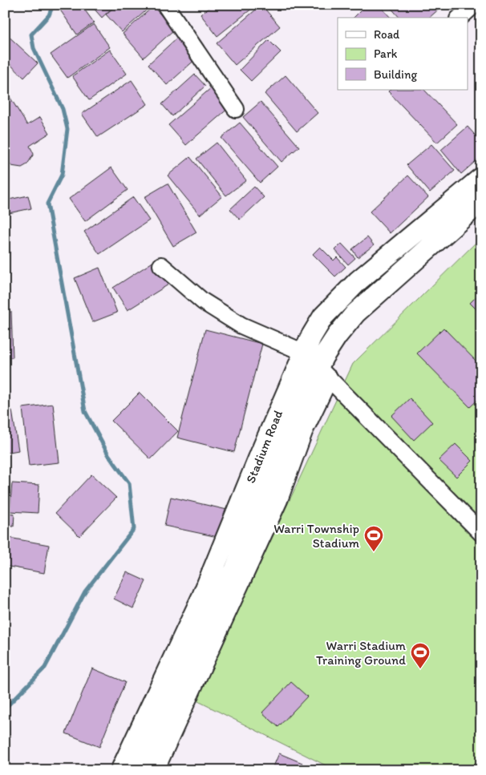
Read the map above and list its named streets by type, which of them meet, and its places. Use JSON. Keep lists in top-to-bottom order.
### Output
{
  "streets": {
    "main road": ["Stadium Road"]
  },
  "places": {
    "sports": ["Warri Township Stadium", "Warri Stadium Training Ground"]
  },
  "legend": ["Road", "Park", "Building"]
}
